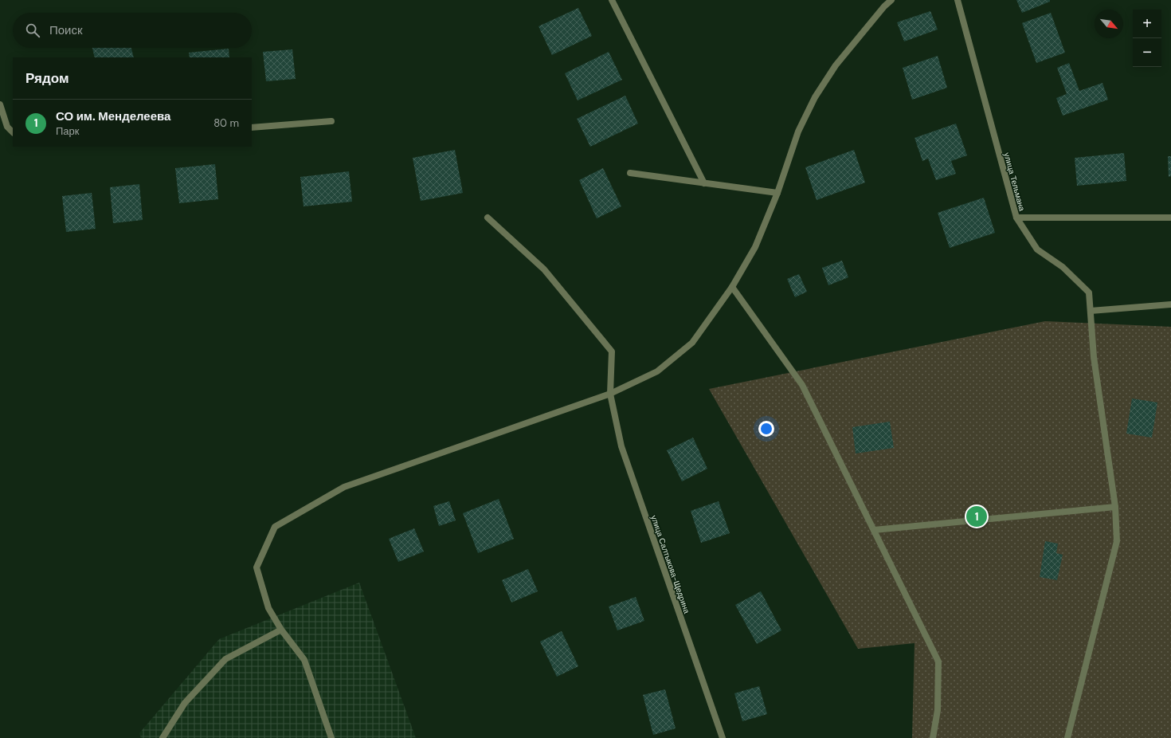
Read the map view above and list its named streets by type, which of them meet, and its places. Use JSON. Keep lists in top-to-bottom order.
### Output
{
  "streets": {
    "street": ["улица Тельмана", "улица Салтыкова-Щедрина"]
  },
  "north": "bottom right",
  "page": {
    "map_buttons": ["+", "−"],
    "search": "Поиск",
    "heading": "Рядом",
    "list": [
      {
        "mark": "1",
        "name": "СО им. Менделеева",
        "note": "Парк",
        "value": "80 m"
      }
    ],
    "pins": "1"
  }
}
